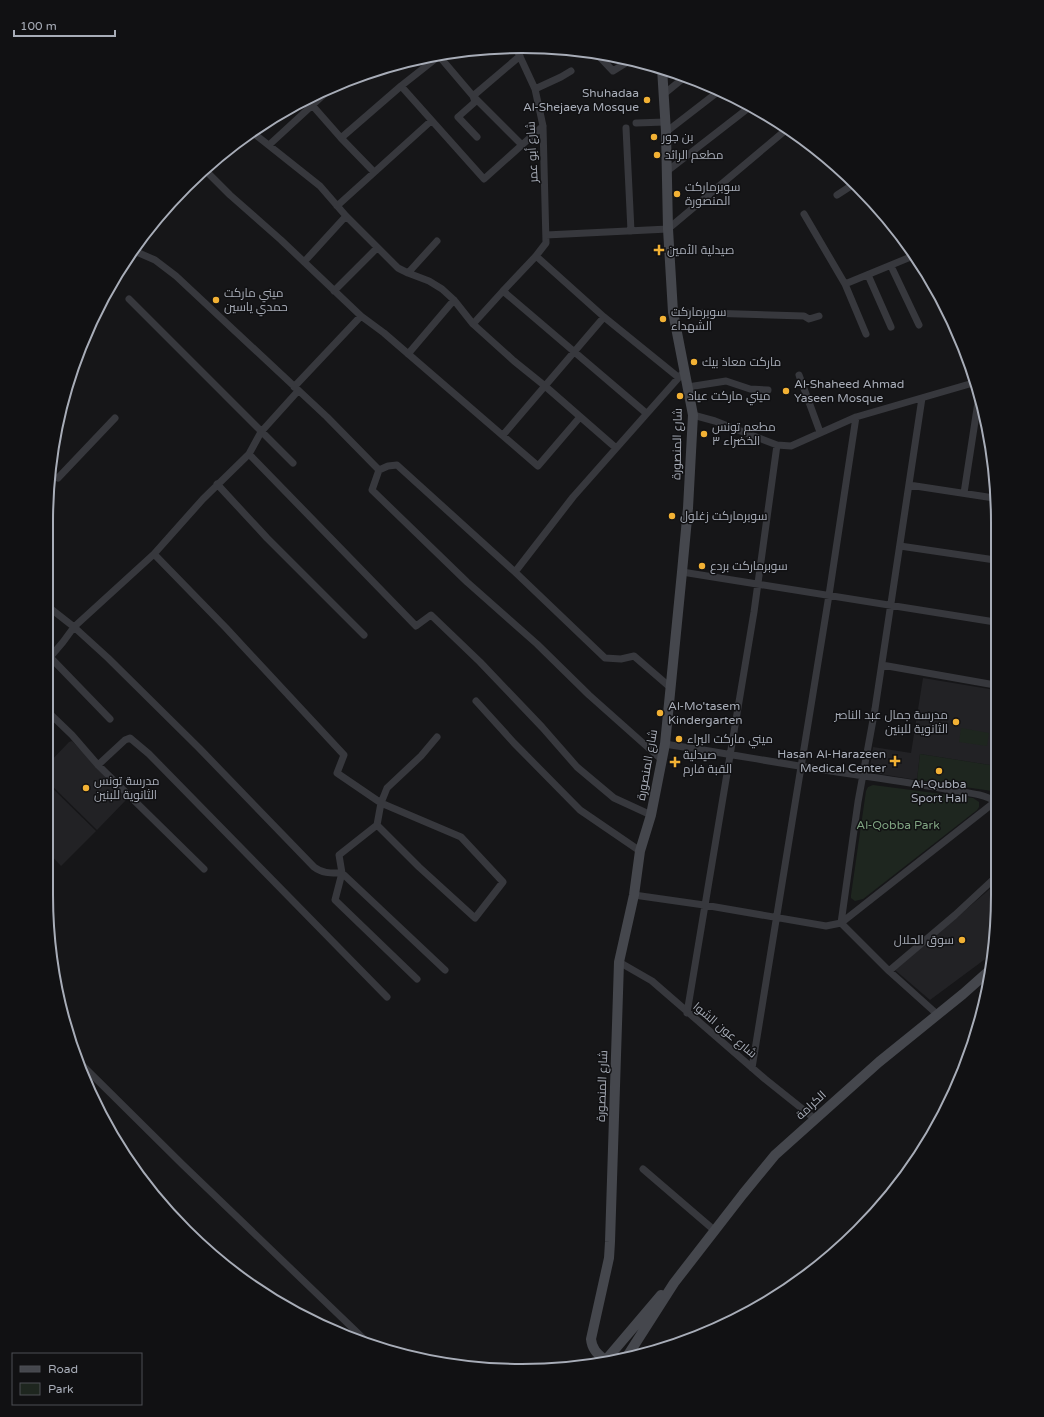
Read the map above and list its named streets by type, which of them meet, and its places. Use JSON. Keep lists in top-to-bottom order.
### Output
{
  "streets": {
    "main road": ["شارع المنصورة", "الكرامة"],
    "street": ["شارع أبو عمر", "شارع عون الشوا"]
  },
  "crossings": [
    ["شارع المنصورة", "شارع عون الشوا"],
    ["شارع عون الشوا", "الكرامة"]
  ],
  "parks": ["Al-Qobba Park"],
  "places": {
    "other": [
      "Shuhadaa Al-Shejaeya Mosque",
      "بن جور",
      "مطعم الرائد",
      "سوبرماركت المنصورة",
      "ميني ماركت حمدي ياسين",
      "سوبرماركت الشهداء",
      "ماركت معاذ بيك",
      "Al-Shaheed Ahmad Yaseen Mosque",
      "ميني ماركت عياد",
      "مطعم تونس الخضراء ٣",
      "سوبرماركت زغلول",
      "سوبرماركت بردع",
      "Al-Mo'tasem Kindergarten",
      "مدرسة جمال عبد الناصر الثانوية للبنين",
      "ميني ماركت البراء",
      "Al-Qubba Sport Hall",
      "مدرسة تونس الثانوية للبنين",
      "سوق الحلال"
    ],
    "health": ["صيدلية الأمين", "Hasan Al-Harazeen Medical Center", "صيدلية القبة فارم"]
  },
  "legend": ["Road", "Park"],
  "scale_bar": "100 m"
}
